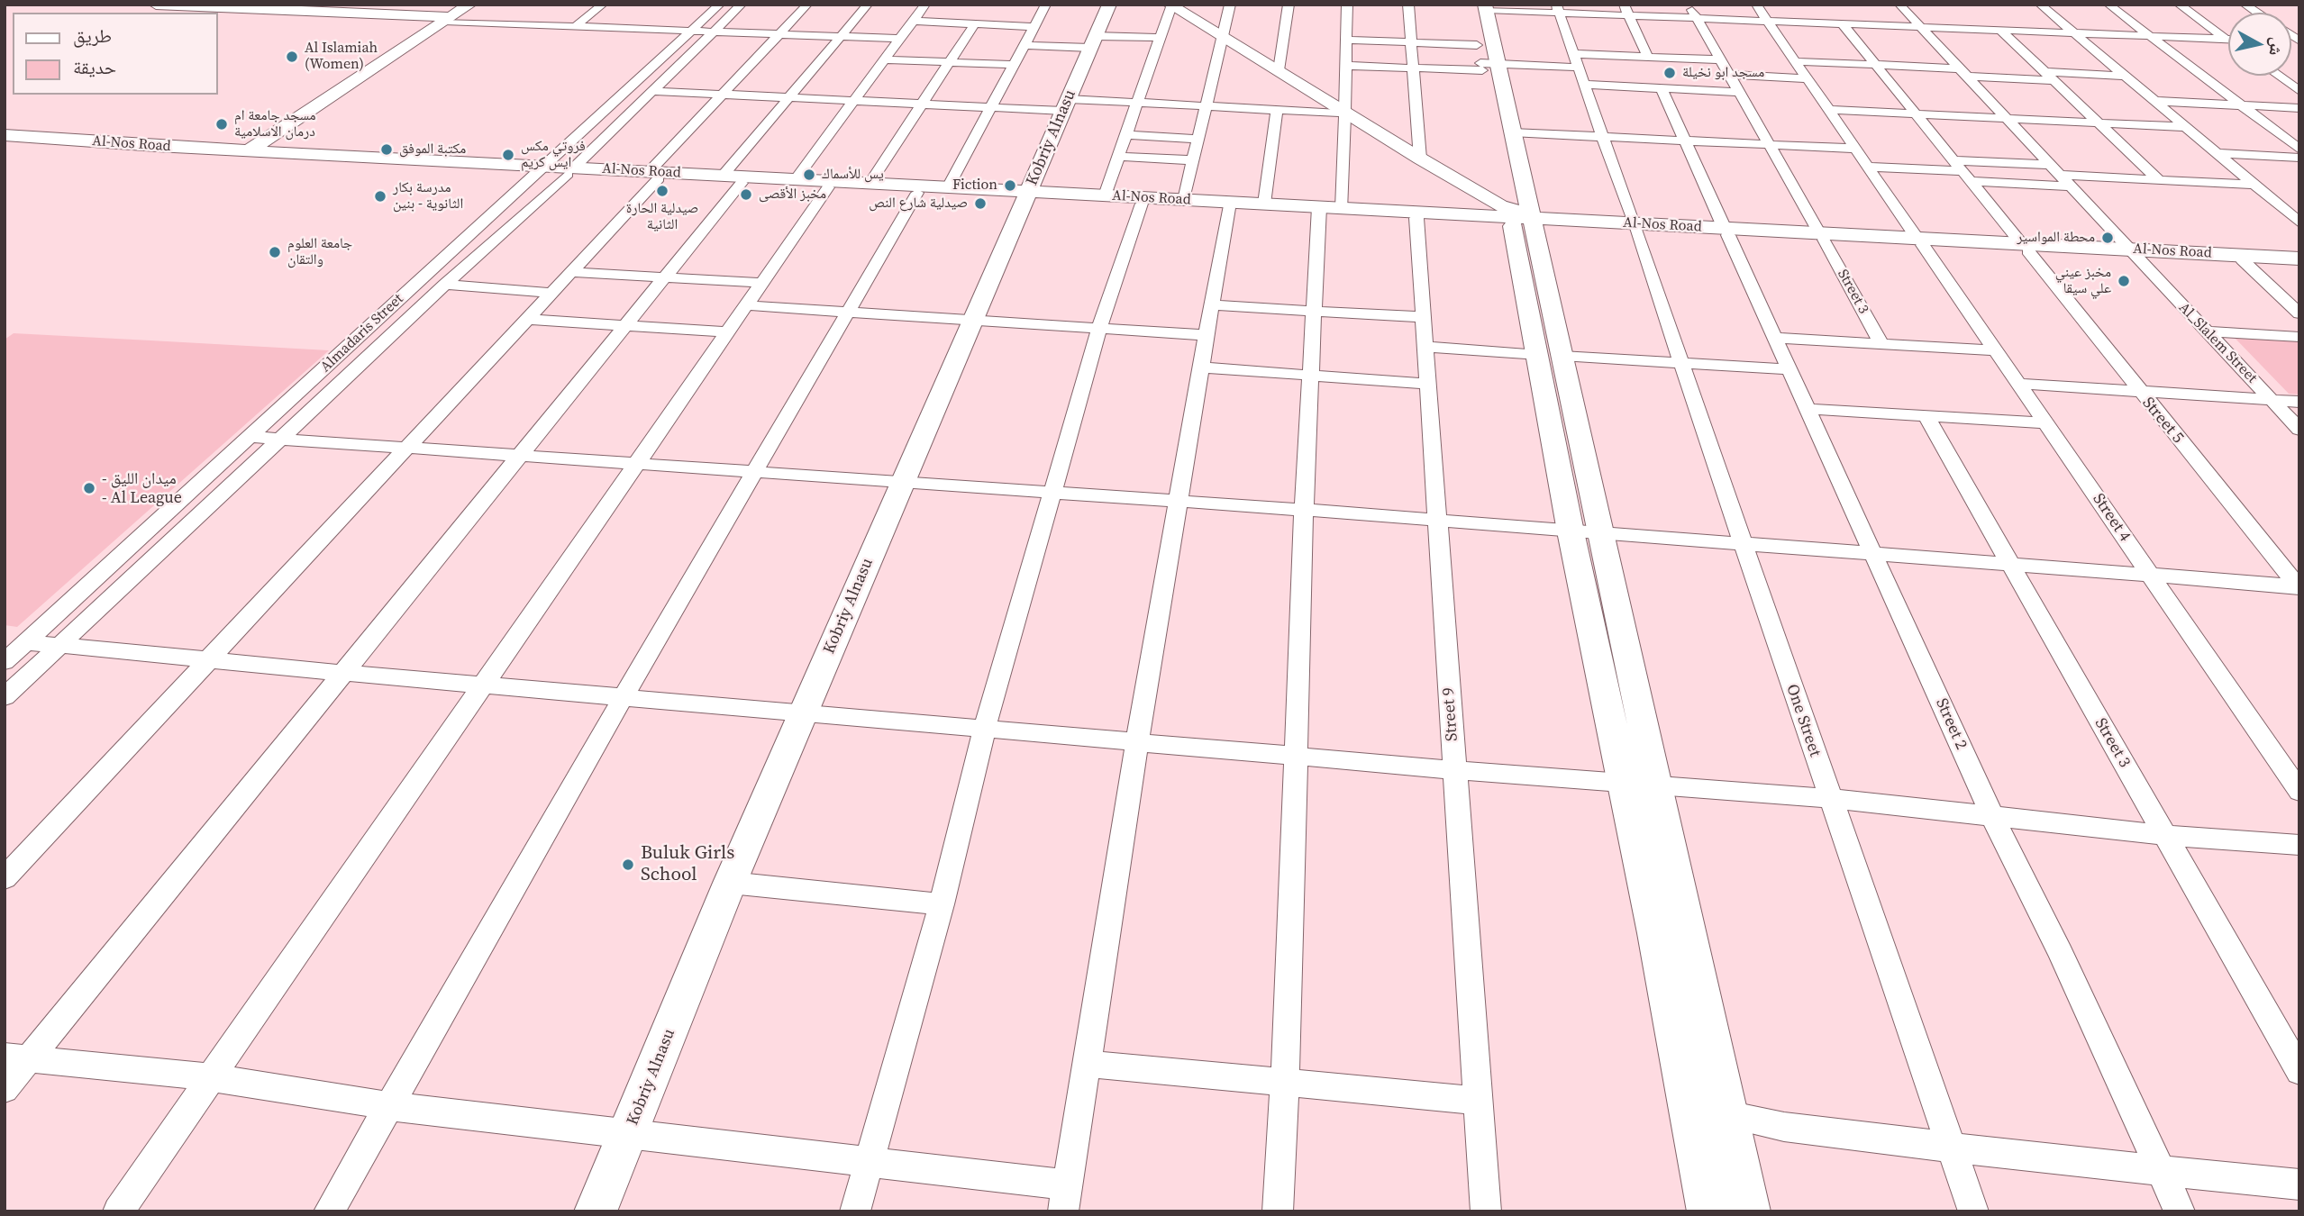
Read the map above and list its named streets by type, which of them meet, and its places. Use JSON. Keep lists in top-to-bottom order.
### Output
{
  "streets": {
    "street": [
      "Kobriy Alnasu",
      "Al-Nos Road",
      "Street 3",
      "Almadaris Street",
      "Al_Slalem Street",
      "Street 5",
      "Street 4",
      "Street 9",
      "One Street",
      "Street 2"
    ]
  },
  "crossings": [
    ["Kobriy Alnasu", "Al-Nos Road"],
    ["Al-Nos Road", "Street 3"],
    ["Al-Nos Road", "Almadaris Street"],
    ["Al-Nos Road", "Al_Slalem Street"],
    ["Al-Nos Road", "Street 5"],
    ["Al-Nos Road", "Street 4"],
    ["Al-Nos Road", "Street 9"],
    ["Al-Nos Road", "One Street"],
    ["Al-Nos Road", "Street 2"]
  ],
  "places": [
    "Al Islamiah (Women)",
    "مسجد ابو نخيلة",
    "مسجد جامعة ام درمان الاسلامية",
    "مكتبة الموفق",
    "فروتي مكس ايس كريم",
    "يس للأسماك",
    "Fiction",
    "صيدلية الحارة الثانية",
    "مخبز الأقصى",
    "مدرسة بكار الثانوية - بنين",
    "صيدلية شارع النص",
    "محطة المواسير",
    "جامعة العلوم والتقان",
    "مخبز عيني علي سيقا",
    "- ميدان الليق - Al League",
    "Buluk Girls School"
  ],
  "legend": ["طريق", "حديقة"],
  "north": "right"
}
